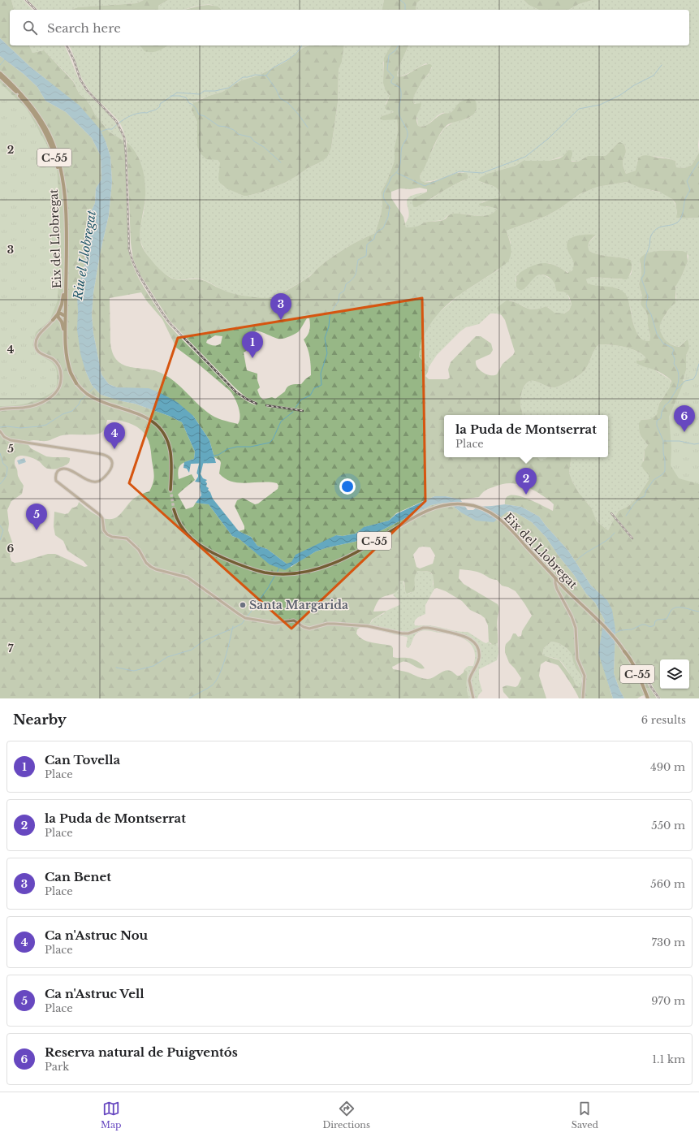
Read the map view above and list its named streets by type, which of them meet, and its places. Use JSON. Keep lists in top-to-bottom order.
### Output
{
  "streets": {
    "highway": ["C-55", "Eix del Llobregat"]
  },
  "crossings": [
    ["C-55", "Eix del Llobregat"]
  ],
  "water": ["Riu el Llobregat"],
  "places": ["Santa Margarida"],
  "page": {
    "search": "Search here",
    "pins": [
      "3",
      "1",
      "6",
      "4",
      "2",
      "5"
    ],
    "popup": ["la Puda de Montserrat", "Place"],
    "heading": ["Nearby", "6 results"],
    "list": [
      {
        "mark": "1",
        "name": "Can Tovella",
        "note": "Place",
        "value": "490 m"
      },
      {
        "mark": "2",
        "name": "la Puda de Montserrat",
        "note": "Place",
        "value": "550 m"
      },
      {
        "mark": "3",
        "name": "Can Benet",
        "note": "Place",
        "value": "560 m"
      },
      {
        "mark": "4",
        "name": "Ca n'Astruc Nou",
        "note": "Place",
        "value": "730 m"
      },
      {
        "mark": "5",
        "name": "Ca n'Astruc Vell",
        "note": "Place",
        "value": "970 m"
      },
      {
        "mark": "6",
        "name": "Reserva natural de Puigventós",
        "note": "Park",
        "value": "1.1 km"
      }
    ],
    "nav": ["Map", "Directions", "Saved"]
  },
  "grid": {
    "rows": [
      "2",
      "3",
      "4",
      "5",
      "6",
      "7"
    ]
  }
}
